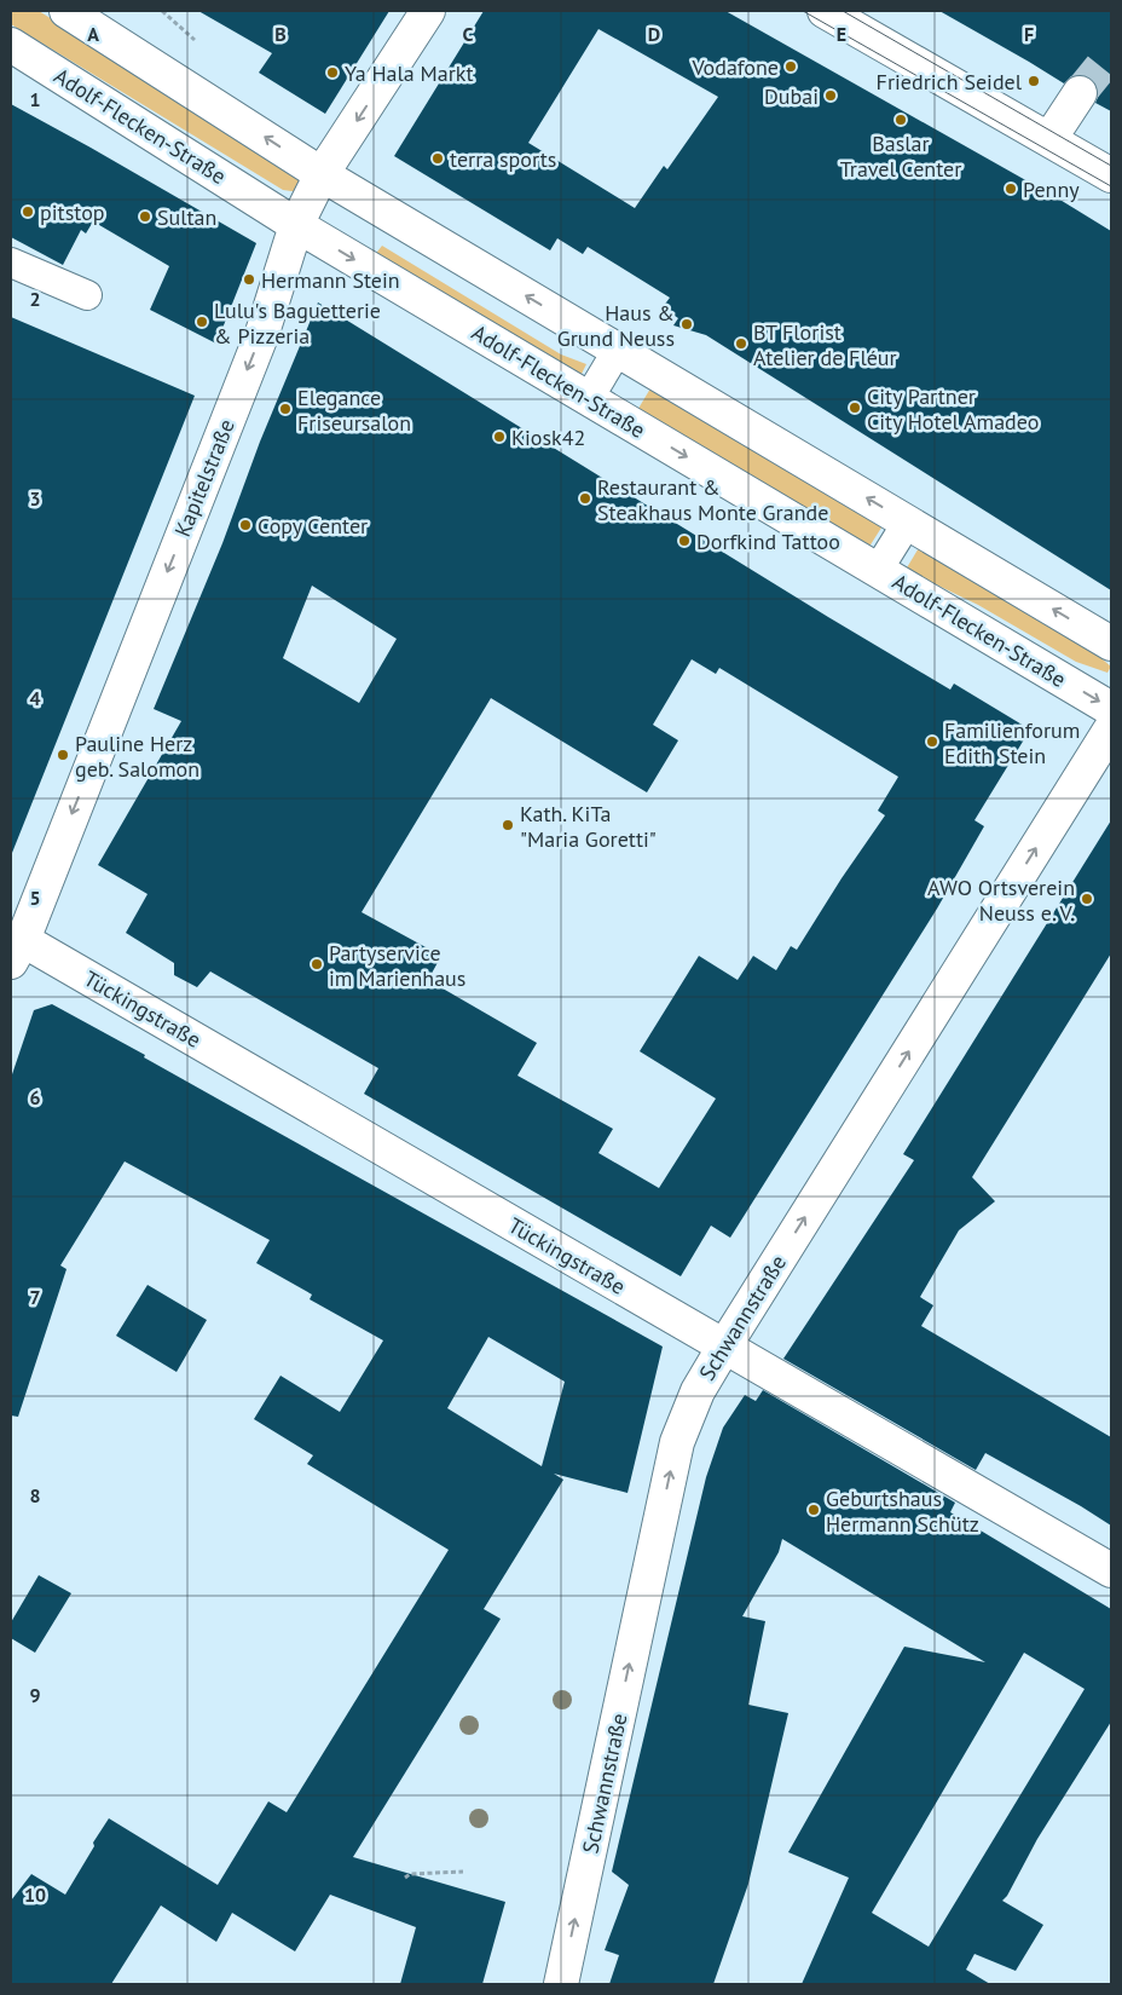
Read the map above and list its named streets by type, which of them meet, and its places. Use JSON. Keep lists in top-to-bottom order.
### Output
{
  "streets": {
    "street": [
      "Adolf-Flecken-Straße",
      "Kapitelstraße",
      "Tückingstraße",
      "Schwannstraße"
    ]
  },
  "crossings": [
    ["Adolf-Flecken-Straße", "Kapitelstraße"],
    ["Kapitelstraße", "Tückingstraße"],
    ["Tückingstraße", "Schwannstraße"]
  ],
  "one_way": ["Kapitelstraße", "Schwannstraße"],
  "places": [
    "Vodafone",
    "Ya Hala Markt",
    "Friedrich Seidel",
    "Dubai",
    "Baslar Travel Center",
    "terra sports",
    "Penny",
    "pitstop",
    "Sultan",
    "Hermann Stein",
    "Lulu's Baguetterie & Pizzeria",
    "Haus & Grund Neuss",
    "BT Florist Atelier de Fléur",
    "City Partner City Hotel Amadeo",
    "Elegance Friseursalon",
    "Kiosk42",
    "Restaurant & Steakhaus Monte Grande",
    "Copy Center",
    "Dorfkind Tattoo",
    "Familienforum Edith Stein",
    "Pauline Herz geb. Salomon",
    "Kath. KiTa \"Maria Goretti\"",
    "AWO Ortsverein Neuss e. V.",
    "Partyservice im Marienhaus",
    "Geburtshaus Hermann Schütz"
  ],
  "grid": {
    "columns": [
      "A",
      "B",
      "C",
      "D",
      "E",
      "F"
    ],
    "rows": [
      "1",
      "2",
      "3",
      "4",
      "5",
      "6",
      "7",
      "8",
      "9",
      "10"
    ]
  }
}
